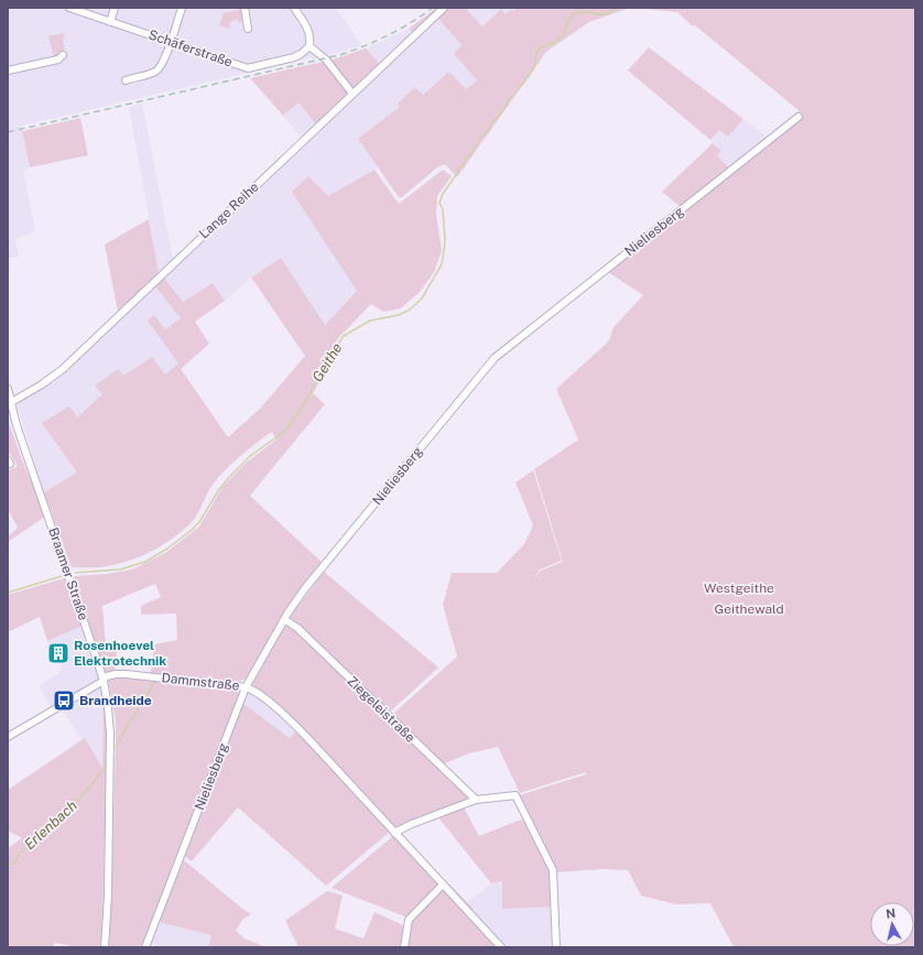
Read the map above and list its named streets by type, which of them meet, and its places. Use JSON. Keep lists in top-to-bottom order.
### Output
{
  "streets": {
    "street": [
      "Schäferstraße",
      "Lange Reihe",
      "Nieliesberg",
      "Braamer Straße",
      "Dammstraße",
      "Ziegeleistraße"
    ]
  },
  "crossings": [
    ["Lange Reihe", "Braamer Straße"],
    ["Nieliesberg", "Dammstraße"],
    ["Nieliesberg", "Ziegeleistraße"],
    ["Braamer Straße", "Dammstraße"]
  ],
  "water": ["Geithe", "Erlenbach"],
  "parks": ["Westgeithe", "Geithewald"],
  "places": {
    "building": ["Rosenhoevel Elektrotechnik"],
    "bus stop": ["Brandheide"]
  },
  "north": "top"
}
